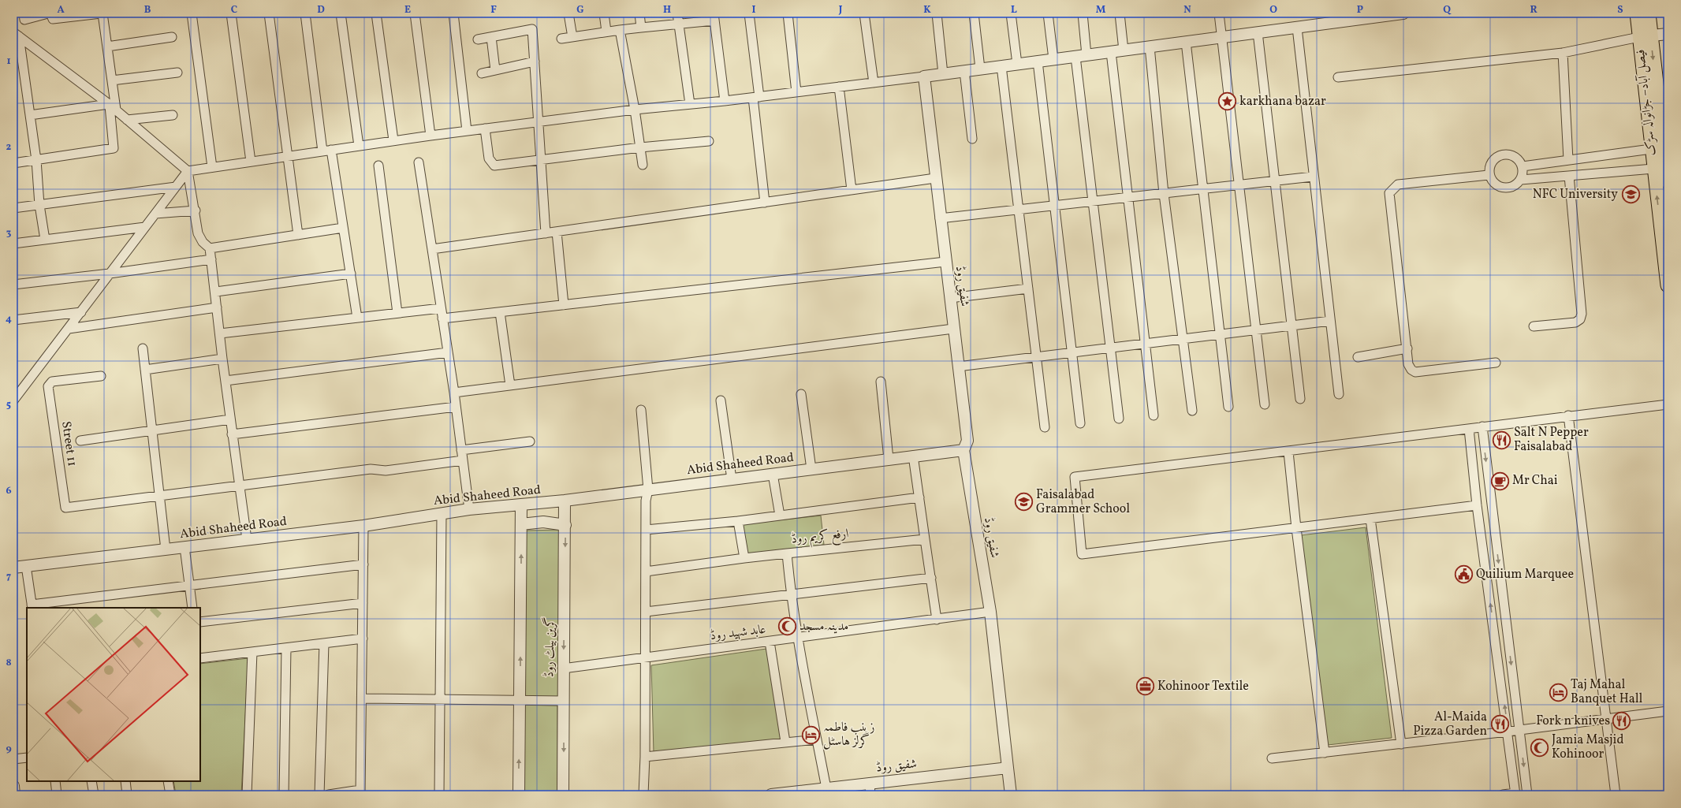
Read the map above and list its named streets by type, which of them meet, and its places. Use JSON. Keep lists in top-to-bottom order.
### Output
{
  "streets": {
    "main road": ["فیصل آباد– جڑانوالہ سڑک"],
    "street": [
      "شفیق روڈ",
      "Street 11",
      "Abid Shaheed Road",
      "ارفع کریم روڈ",
      "عابد شہید روڈ",
      "گرین بیلٹ روڈ"
    ]
  },
  "crossings": [
    ["شفیق روڈ", "Abid Shaheed Road"],
    ["شفیق روڈ", "ارفع کریم روڈ"],
    ["شفیق روڈ", "عابد شہید روڈ"],
    ["Abid Shaheed Road", "گرین بیلٹ روڈ"],
    ["ارفع کریم روڈ", "عابد شہید روڈ"],
    ["عابد شہید روڈ", "گرین بیلٹ روڈ"]
  ],
  "places": {
    "place": ["karkhana bazar"],
    "school or university": ["NFC University", "Faisalabad Grammer School"],
    "restaurant": ["Salt N Pepper Faisalabad", "Fork n knives", "Al-Maida Pizza Garden"],
    "cafe": ["Mr Chai"],
    "public building": ["Quilium Marquee"],
    "mosque": ["مدینہ مسجد", "Jamia Masjid Kohinoor"],
    "office": ["Kohinoor Textile"],
    "hotel": ["Taj Mahal Banquet Hall", "زینب فاطمہ گرلز ہاسٹل"]
  },
  "grid": {
    "columns": [
      "A",
      "B",
      "C",
      "D",
      "E",
      "F",
      "G",
      "H",
      "I",
      "J",
      "K",
      "L",
      "M",
      "N",
      "O",
      "P",
      "Q",
      "R",
      "S"
    ],
    "rows": [
      "1",
      "2",
      "3",
      "4",
      "5",
      "6",
      "7",
      "8",
      "9"
    ]
  }
}
